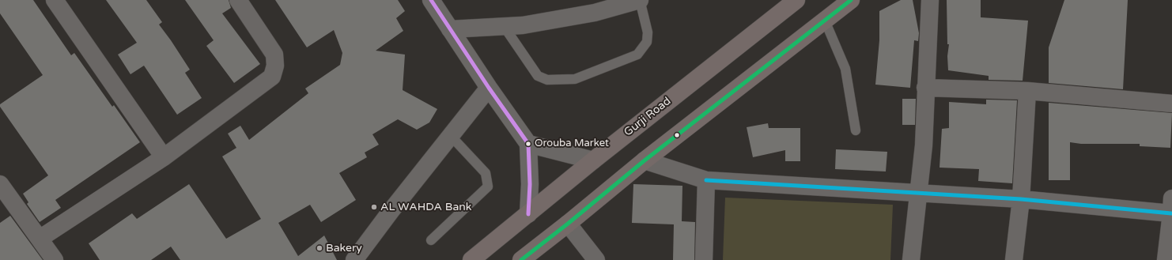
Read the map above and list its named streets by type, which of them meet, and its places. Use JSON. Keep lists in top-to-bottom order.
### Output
{
  "streets": {
    "highway": ["Gurji Road"]
  },
  "places": ["Orouba Market", "AL WAHDA Bank", "Bakery"]
}
